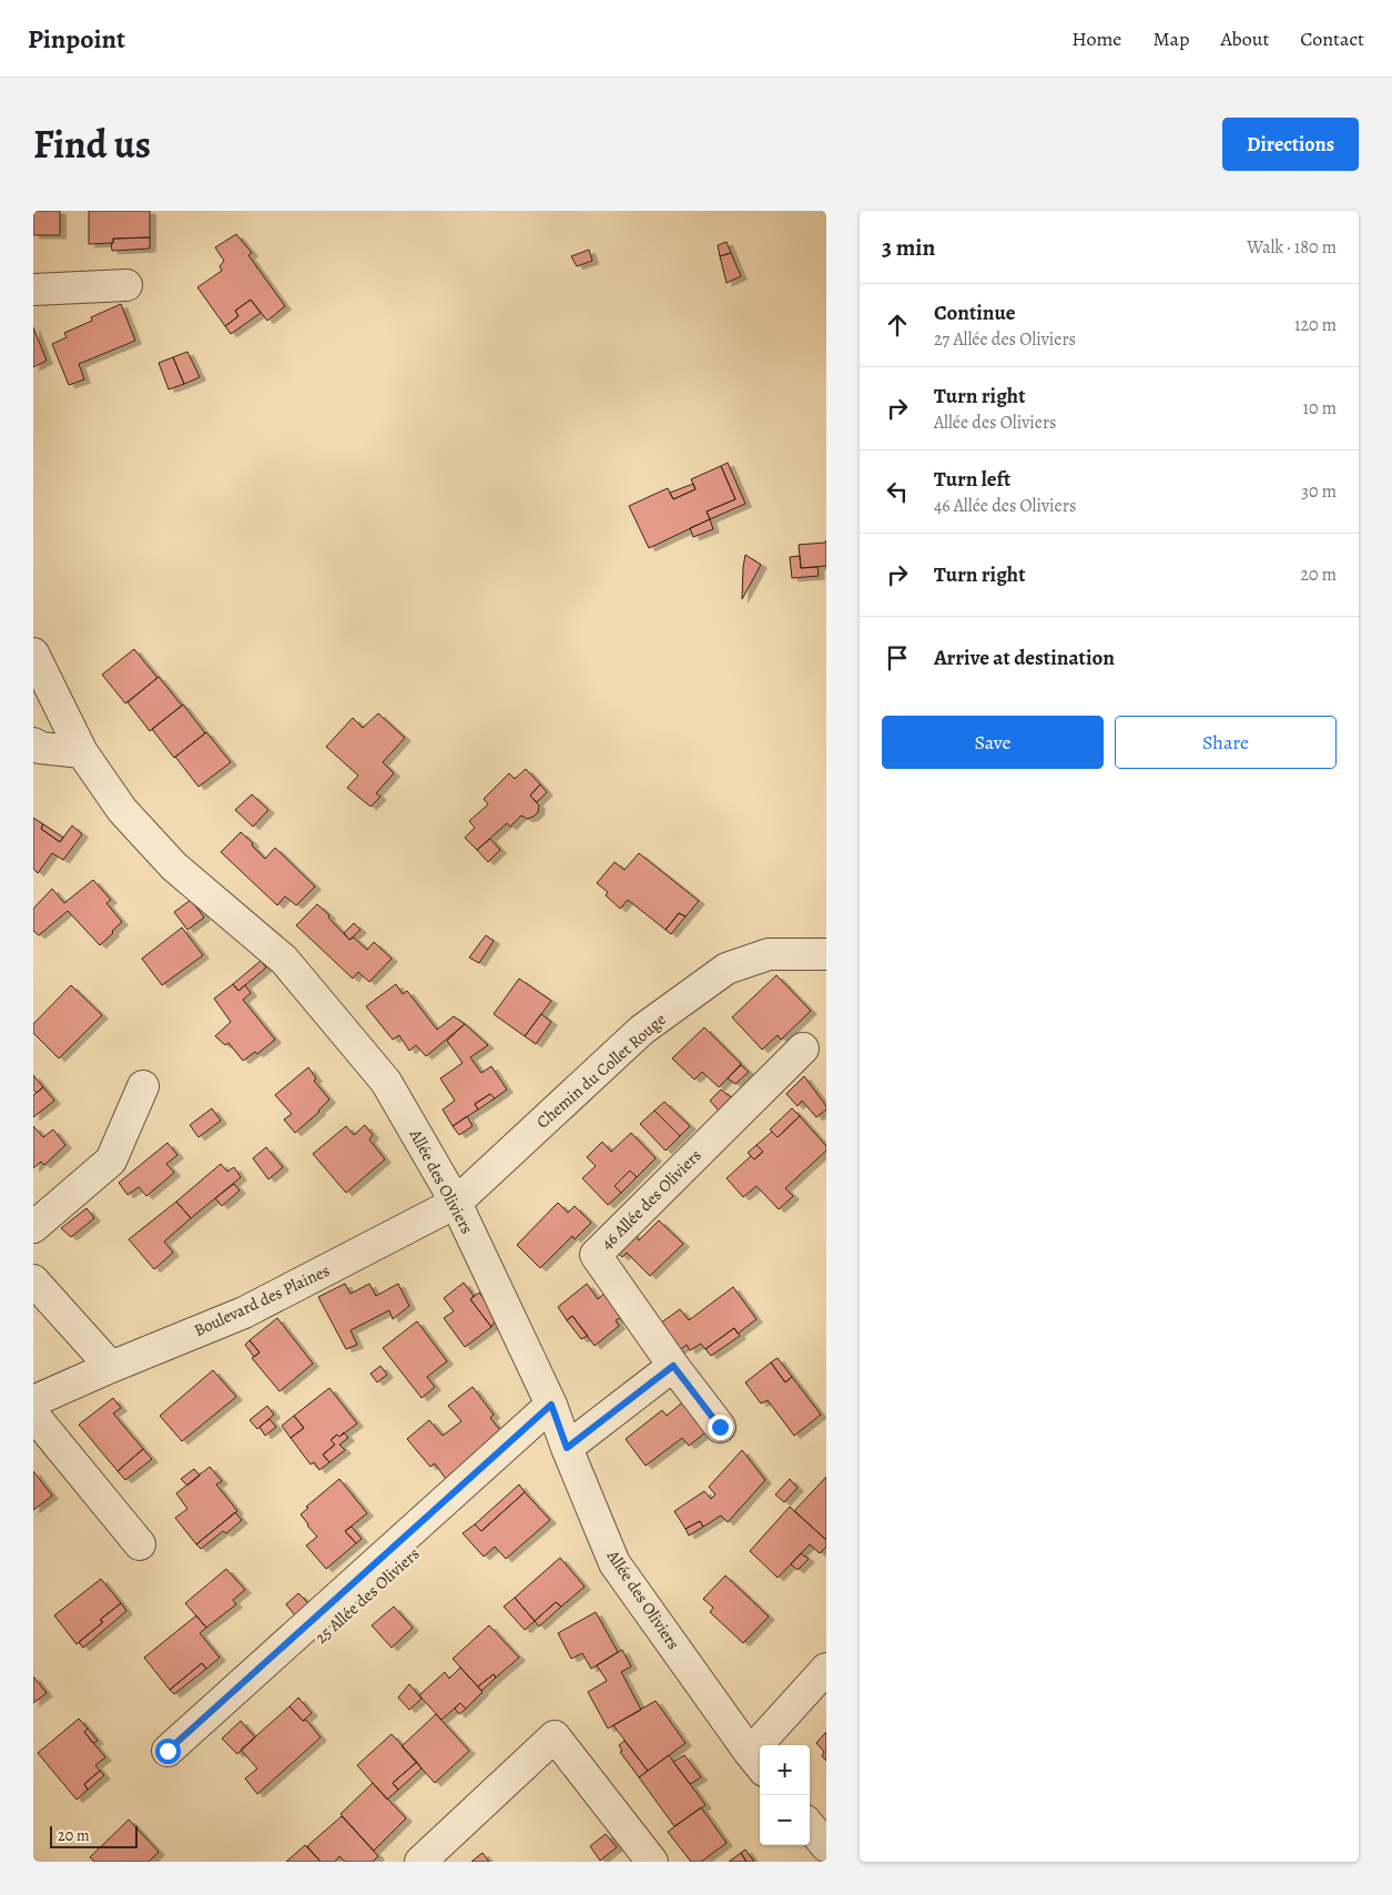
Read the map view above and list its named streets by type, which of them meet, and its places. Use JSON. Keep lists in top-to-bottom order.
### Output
{
  "streets": {
    "street": [
      "Chemin du Collet Rouge",
      "Allée des Oliviers",
      "46 Allée des Oliviers",
      "Boulevard des Plaines",
      "25 Allée des Oliviers"
    ]
  },
  "crossings": [
    ["Chemin du Collet Rouge", "Allée des Oliviers"],
    ["Chemin du Collet Rouge", "Boulevard des Plaines"],
    ["Allée des Oliviers", "Boulevard des Plaines"],
    ["Allée des Oliviers", "25 Allée des Oliviers"]
  ],
  "scale_bar": "20 m",
  "page": {
    "header": "Pinpoint",
    "nav": [
      "Home",
      "Map",
      "About",
      "Contact"
    ],
    "title": "Find us",
    "buttons": [
      "Directions",
      ["Save", "Share"]
    ],
    "heading": ["3 min", "Walk · 180 m"],
    "list": [
      ["Continue", "27 Allée des Oliviers", "120 m"],
      ["Turn right", "Allée des Oliviers", "10 m"],
      ["Turn left", "46 Allée des Oliviers", "30 m"],
      ["Turn right", "20 m"],
      "Arrive at destination"
    ],
    "map_buttons": ["+", "−"],
    "scale": "20 m"
  }
}
